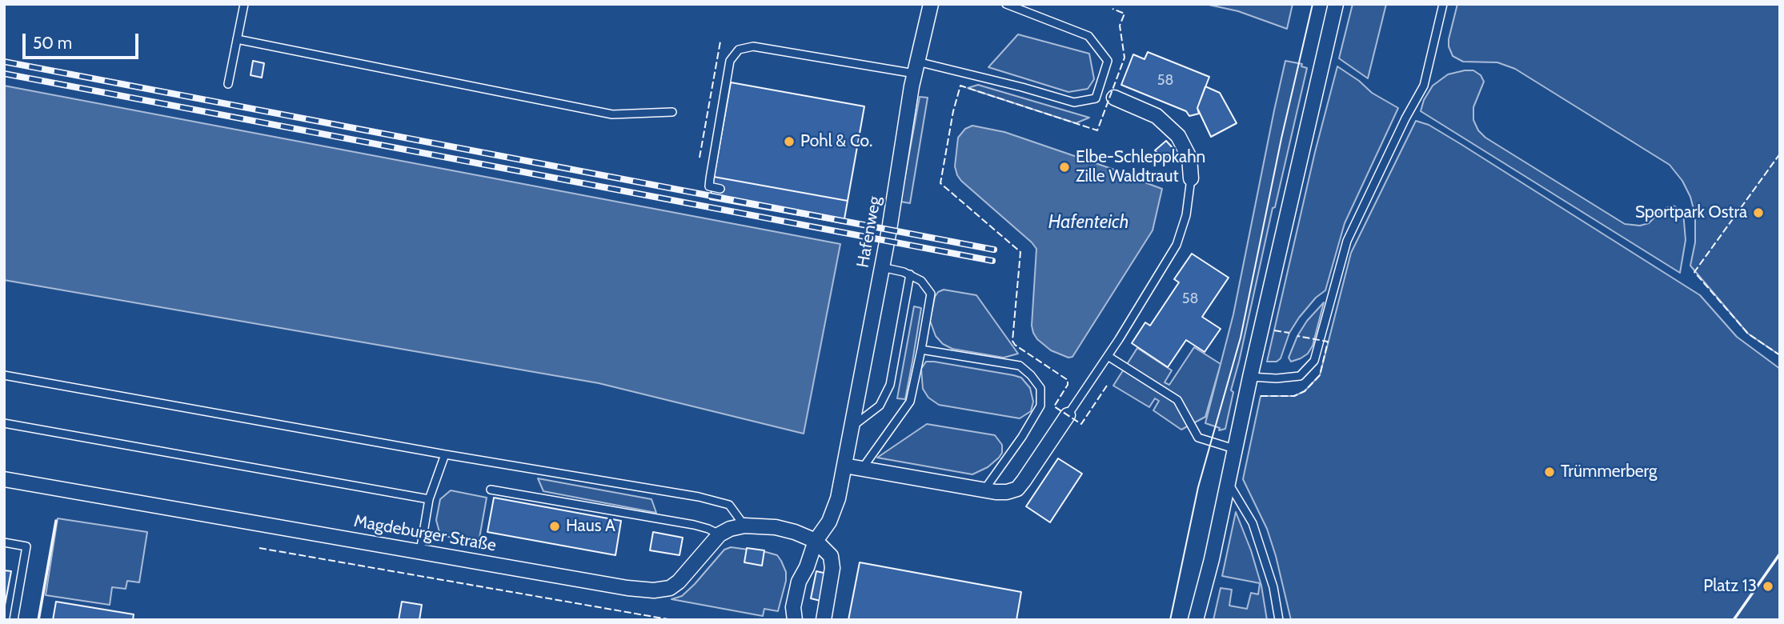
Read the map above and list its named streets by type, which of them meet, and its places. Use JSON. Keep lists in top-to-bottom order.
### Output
{
  "streets": {
    "street": ["Hafenweg", "Magdeburger Straße"]
  },
  "crossings": [
    ["Hafenweg", "Magdeburger Straße"]
  ],
  "water": ["Hafenteich"],
  "places": [
    "Pohl & Co.",
    "Elbe-Schleppkahn Zille Waldtraut",
    "Sportpark Ostra",
    "Trümmerberg",
    "Haus A",
    "Platz 13"
  ],
  "house_numbers": ["58", "58"],
  "scale_bar": "50 m"
}
